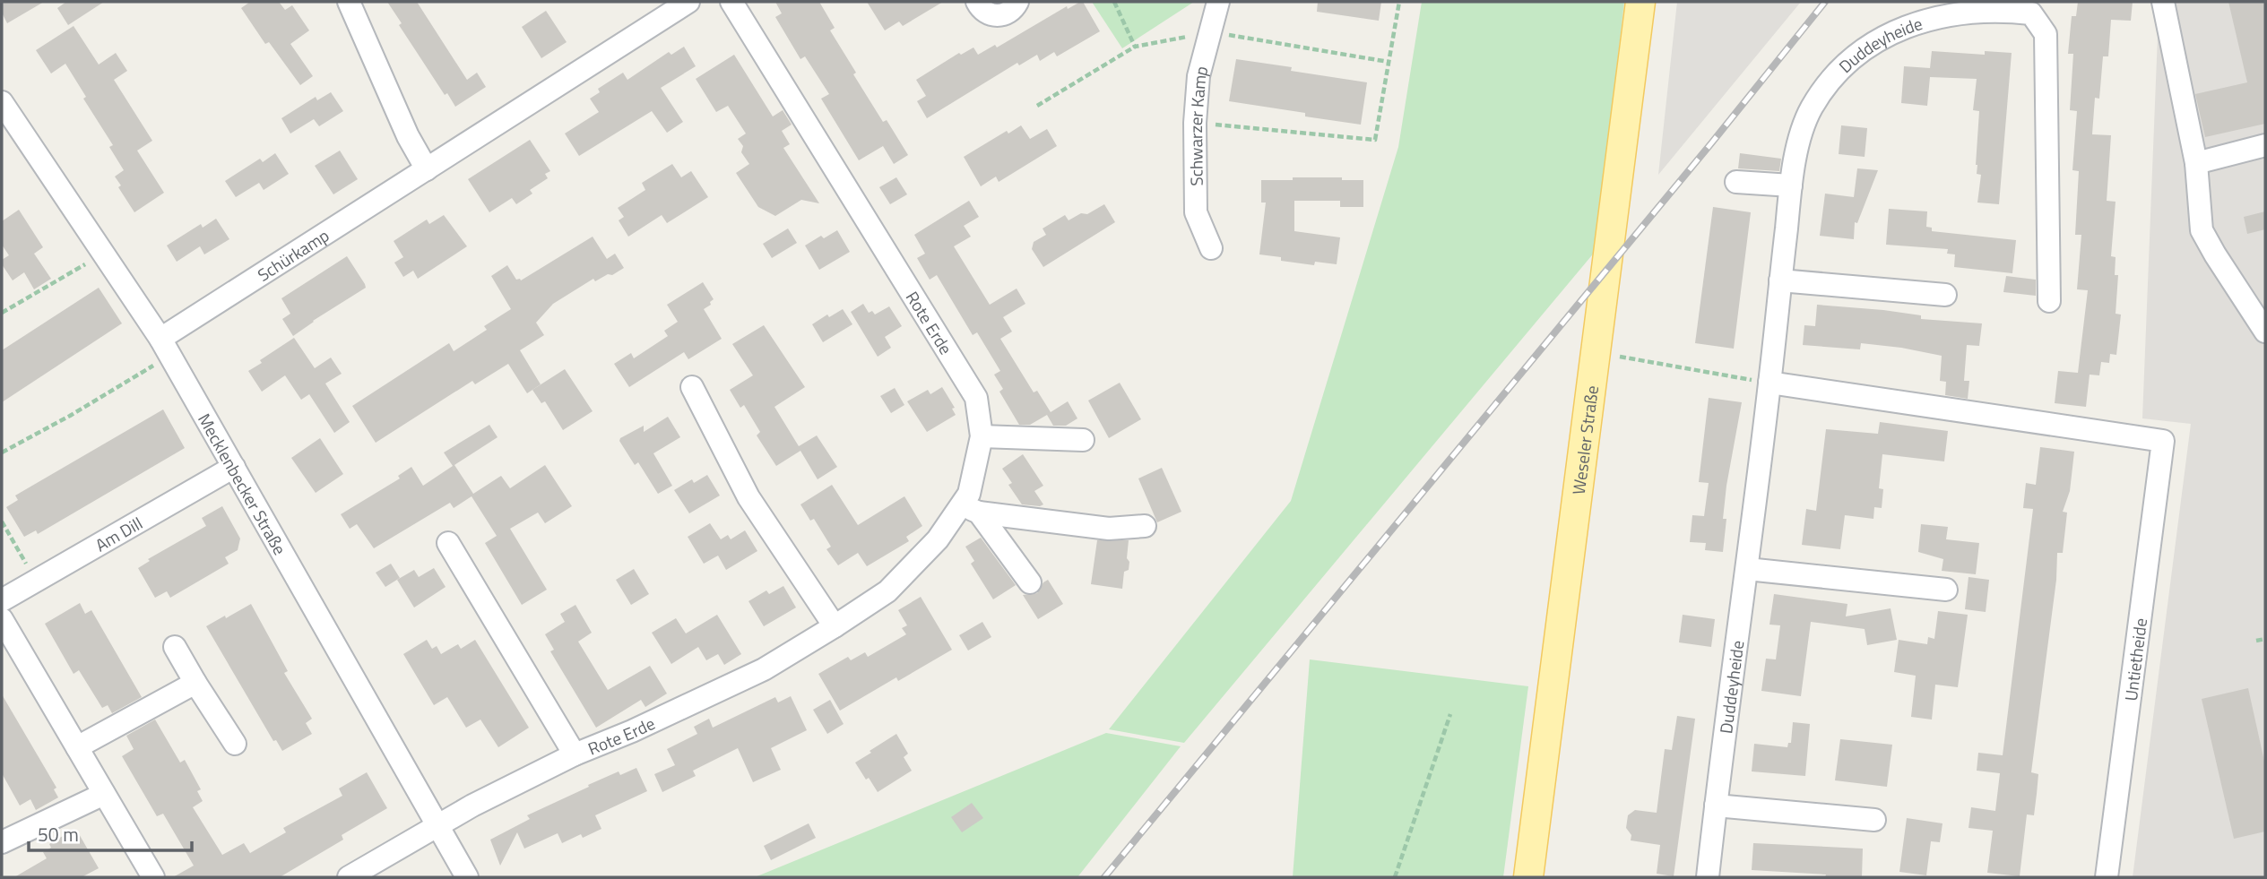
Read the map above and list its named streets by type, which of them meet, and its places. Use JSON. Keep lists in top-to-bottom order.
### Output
{
  "streets": {
    "main road": ["Weseler Straße"],
    "street": [
      "Duddeyheide",
      "Schwarzer Kamp",
      "Schürkamp",
      "Rote Erde",
      "Mecklenbecker Straße",
      "Am Dill",
      "Untietheide"
    ]
  },
  "crossings": [
    ["Duddeyheide", "Untietheide"],
    ["Schürkamp", "Mecklenbecker Straße"],
    ["Rote Erde", "Mecklenbecker Straße"],
    ["Mecklenbecker Straße", "Am Dill"]
  ],
  "scale_bar": "50 m"
}
